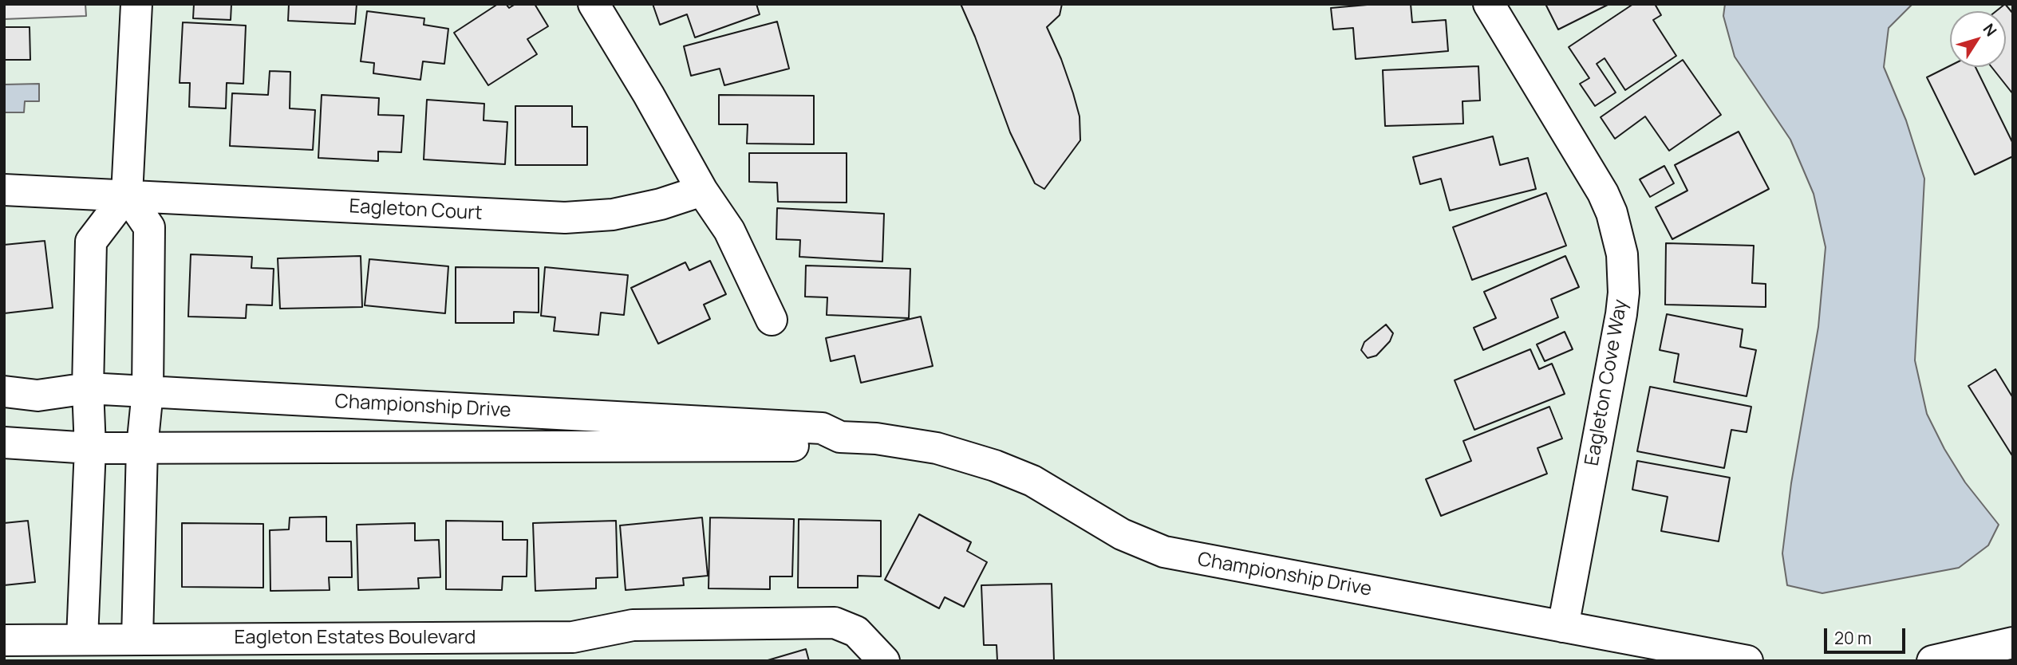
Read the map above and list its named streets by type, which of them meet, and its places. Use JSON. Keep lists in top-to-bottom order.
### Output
{
  "streets": {
    "street": [
      "Eagleton Court",
      "Eagleton Cove Way",
      "Championship Drive",
      "Eagleton Estates Boulevard"
    ]
  },
  "crossings": [
    ["Eagleton Cove Way", "Championship Drive"]
  ],
  "scale_bar": "20 m",
  "north": "top right"
}
